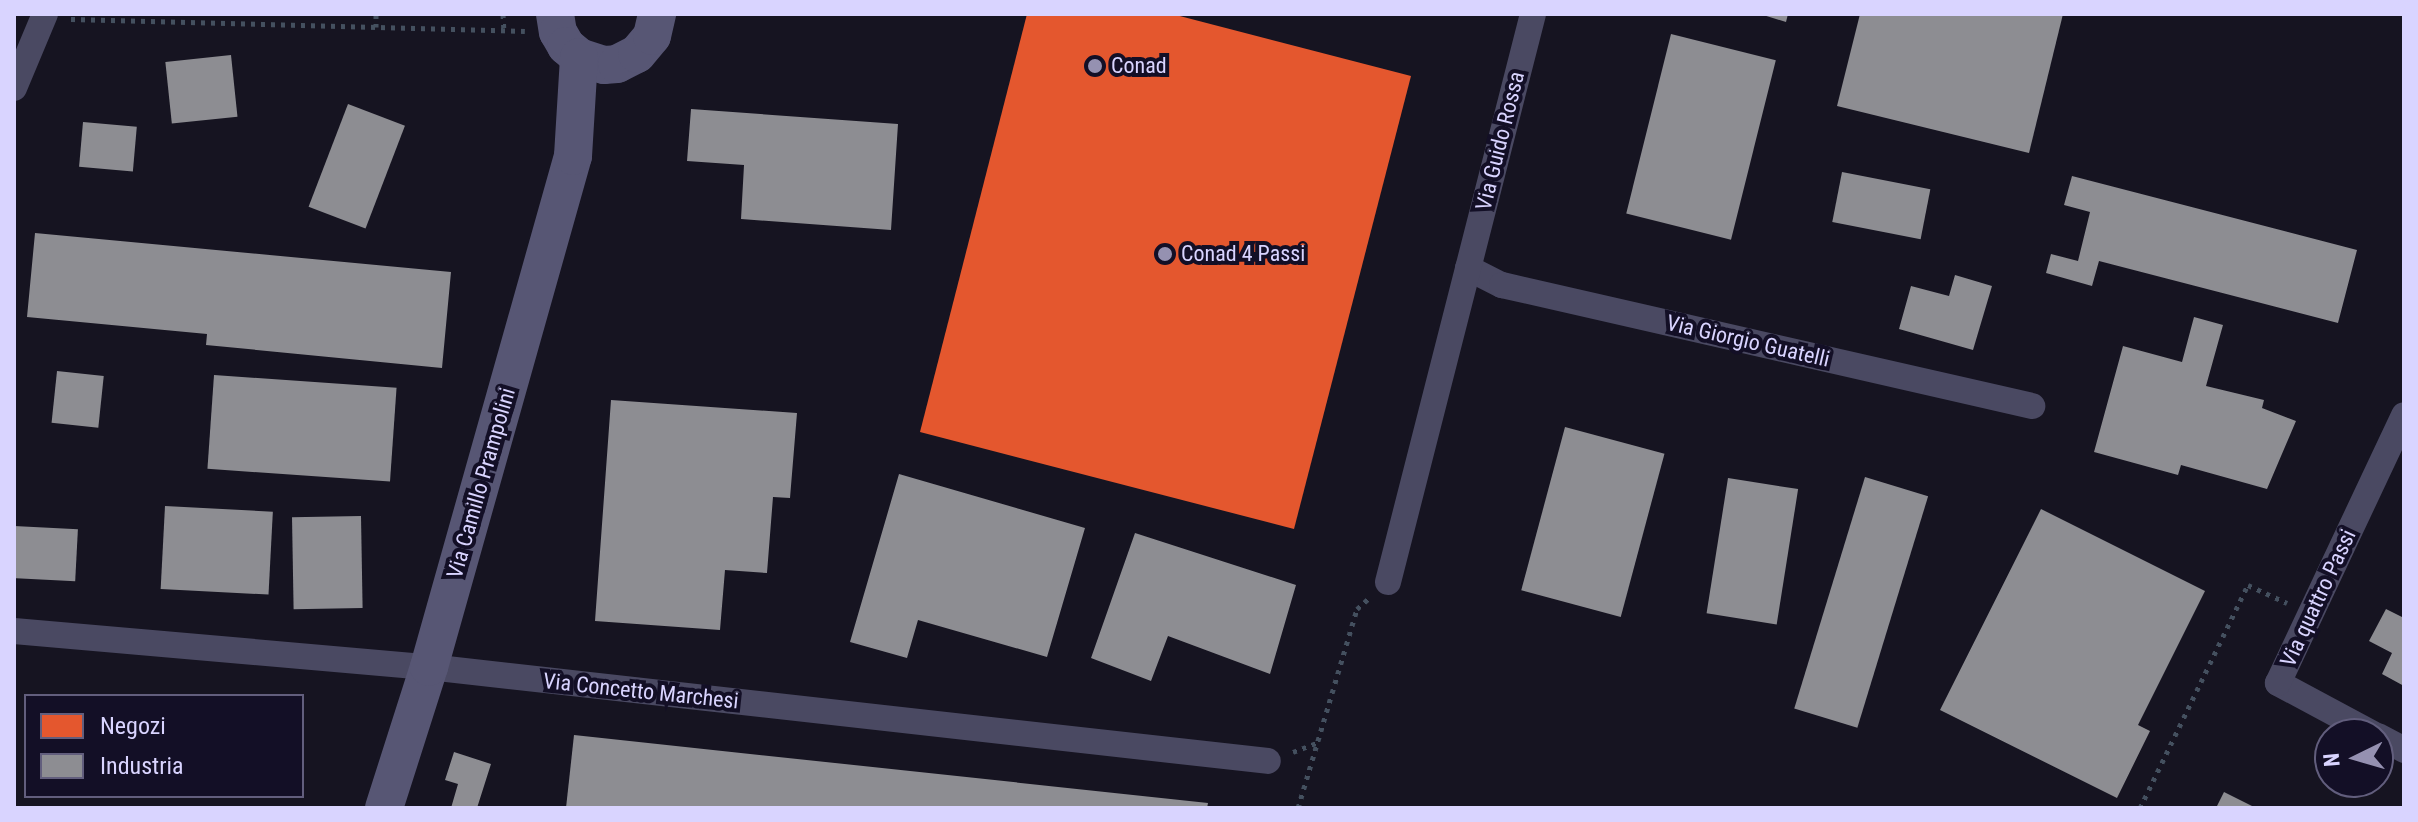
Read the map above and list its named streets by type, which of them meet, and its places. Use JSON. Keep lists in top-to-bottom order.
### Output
{
  "streets": {
    "main road": ["Via Camillo Prampolini"],
    "street": [
      "Via Guido Rossa",
      "Via Giorgio Guatelli",
      "Via quattro Passi",
      "Via Concetto Marchesi"
    ]
  },
  "crossings": [
    ["Via Guido Rossa", "Via Giorgio Guatelli"],
    ["Via Camillo Prampolini", "Via Concetto Marchesi"]
  ],
  "places": ["Conad", "Conad 4 Passi"],
  "legend": ["Negozi", "Industria"],
  "north": "left"
}
